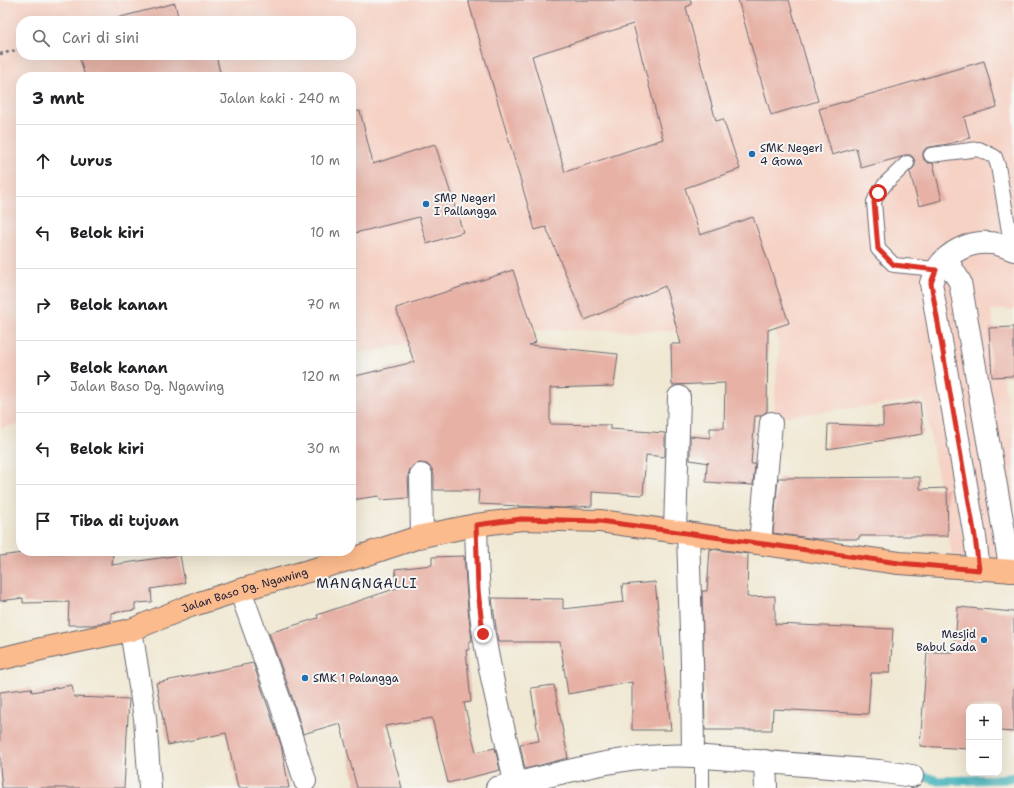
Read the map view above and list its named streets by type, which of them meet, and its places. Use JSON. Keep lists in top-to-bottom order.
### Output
{
  "streets": {
    "main road": ["Jalan Baso Dg. Ngawing"]
  },
  "districts": ["MANGNGALLI"],
  "places": [
    "SMK Negeri 4 Gowa",
    "SMP Negeri I Pallangga",
    "Mesjid Babul Sada",
    "SMK 1 Palangga"
  ],
  "page": {
    "search": "Cari di sini",
    "heading": ["3 mnt", "Jalan kaki · 240 m"],
    "list": [
      ["Lurus", "10 m"],
      ["Belok kiri", "10 m"],
      ["Belok kanan", "70 m"],
      ["Belok kanan", "Jalan Baso Dg. Ngawing", "120 m"],
      ["Belok kiri", "30 m"],
      "Tiba di tujuan"
    ],
    "map_buttons": ["+", "−"]
  }
}
